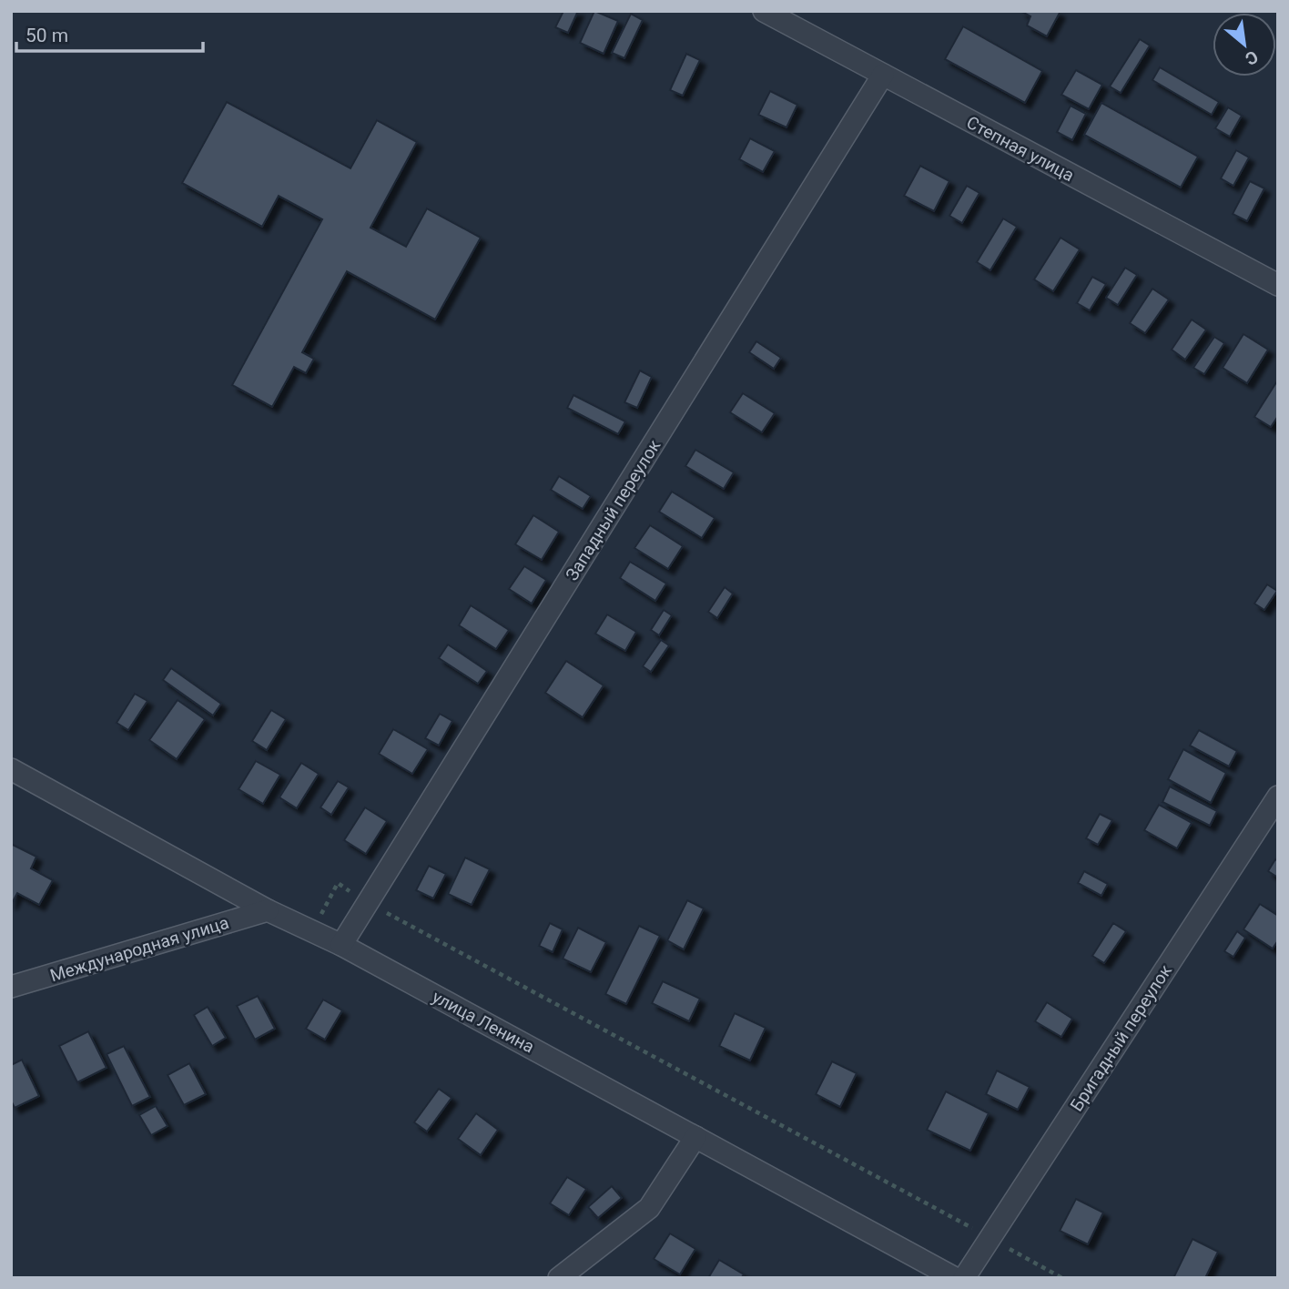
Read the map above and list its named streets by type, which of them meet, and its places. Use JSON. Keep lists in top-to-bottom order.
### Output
{
  "streets": {
    "street": [
      "Степная улица",
      "Западный переулок",
      "Международная улица",
      "улица Ленина",
      "Бригадный переулок"
    ]
  },
  "crossings": [
    ["Степная улица", "Западный переулок"],
    ["Западный переулок", "улица Ленина"],
    ["Международная улица", "улица Ленина"]
  ],
  "scale_bar": "50 m",
  "north": "bottom right"
}
